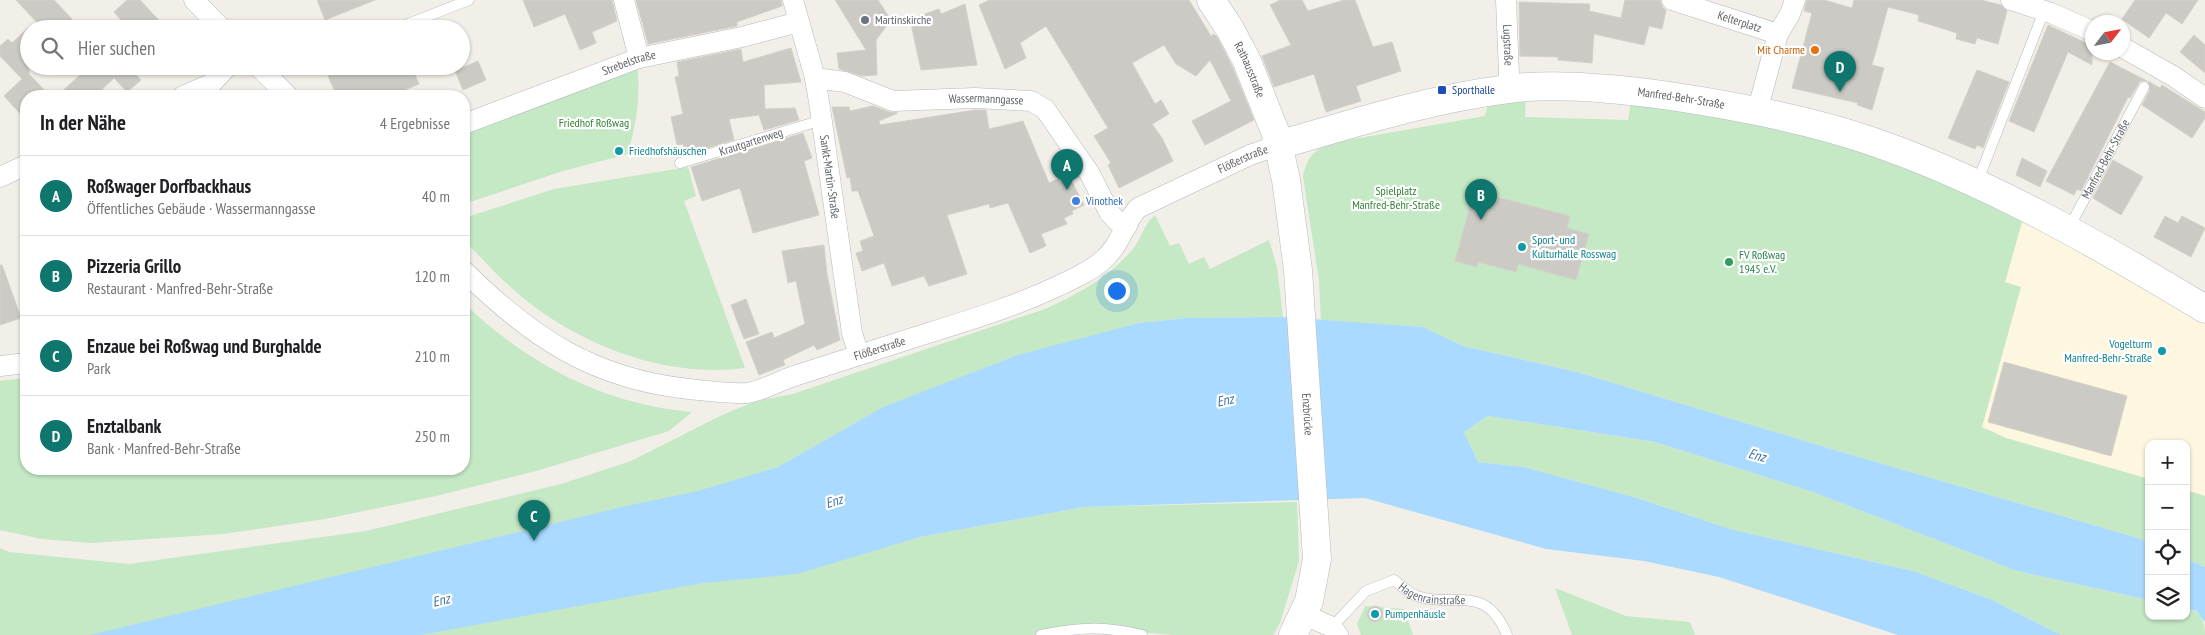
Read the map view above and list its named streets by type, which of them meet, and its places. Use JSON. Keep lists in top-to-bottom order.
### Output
{
  "streets": {
    "street": [
      "Kelterplatz",
      "Lugstraße",
      "Strebelstraße",
      "Rathausstraße",
      "Manfred-Behr-Straße",
      "Wassermanngasse",
      "Flößerstraße",
      "Sankt-Martin-Straße",
      "Enzbrücke",
      "Hagenrainstraße"
    ],
    "lane": ["Krautgartenweg"]
  },
  "crossings": [
    ["Kelterplatz", "Manfred-Behr-Straße"],
    ["Lugstraße", "Manfred-Behr-Straße"],
    ["Strebelstraße", "Sankt-Martin-Straße"],
    ["Rathausstraße", "Manfred-Behr-Straße"],
    ["Rathausstraße", "Flößerstraße"],
    ["Rathausstraße", "Enzbrücke"],
    ["Manfred-Behr-Straße", "Flößerstraße"],
    ["Wassermanngasse", "Flößerstraße"],
    ["Wassermanngasse", "Sankt-Martin-Straße"],
    ["Krautgartenweg", "Sankt-Martin-Straße"],
    ["Flößerstraße", "Sankt-Martin-Straße"],
    ["Enzbrücke", "Hagenrainstraße"]
  ],
  "water": ["Enz"],
  "parks": ["Friedhof Roßwag", "Spielplatz Manfred-Behr-Straße"],
  "places": {
    "other": [
      "Martinskirche",
      "Mit Charme",
      "Friedhofshäuschen",
      "Vinothek",
      "Sport- und Kulturhalle Rosswag",
      "FV Roßwag 1945 e.V.",
      "Vogelturm Manfred-Behr-Straße",
      "Pumpenhäusle"
    ],
    "transit": ["Sporthalle"]
  },
  "north": "top right",
  "page": {
    "search": "Hier suchen",
    "pins": [
      "D",
      "A",
      "B",
      "C"
    ],
    "heading": ["In der Nähe", "4 Ergebnisse"],
    "list": [
      {
        "mark": "A",
        "name": "Roßwager Dorfbackhaus",
        "note": "Öffentliches Gebäude · Wassermanngasse",
        "value": "40 m"
      },
      {
        "mark": "B",
        "name": "Pizzeria Grillo",
        "note": "Restaurant · Manfred-Behr-Straße",
        "value": "120 m"
      },
      {
        "mark": "C",
        "name": "Enzaue bei Roßwag und Burghalde",
        "note": "Park",
        "value": "210 m"
      },
      {
        "mark": "D",
        "name": "Enztalbank",
        "note": "Bank · Manfred-Behr-Straße",
        "value": "250 m"
      }
    ],
    "map_buttons": ["+", "−"]
  }
}
